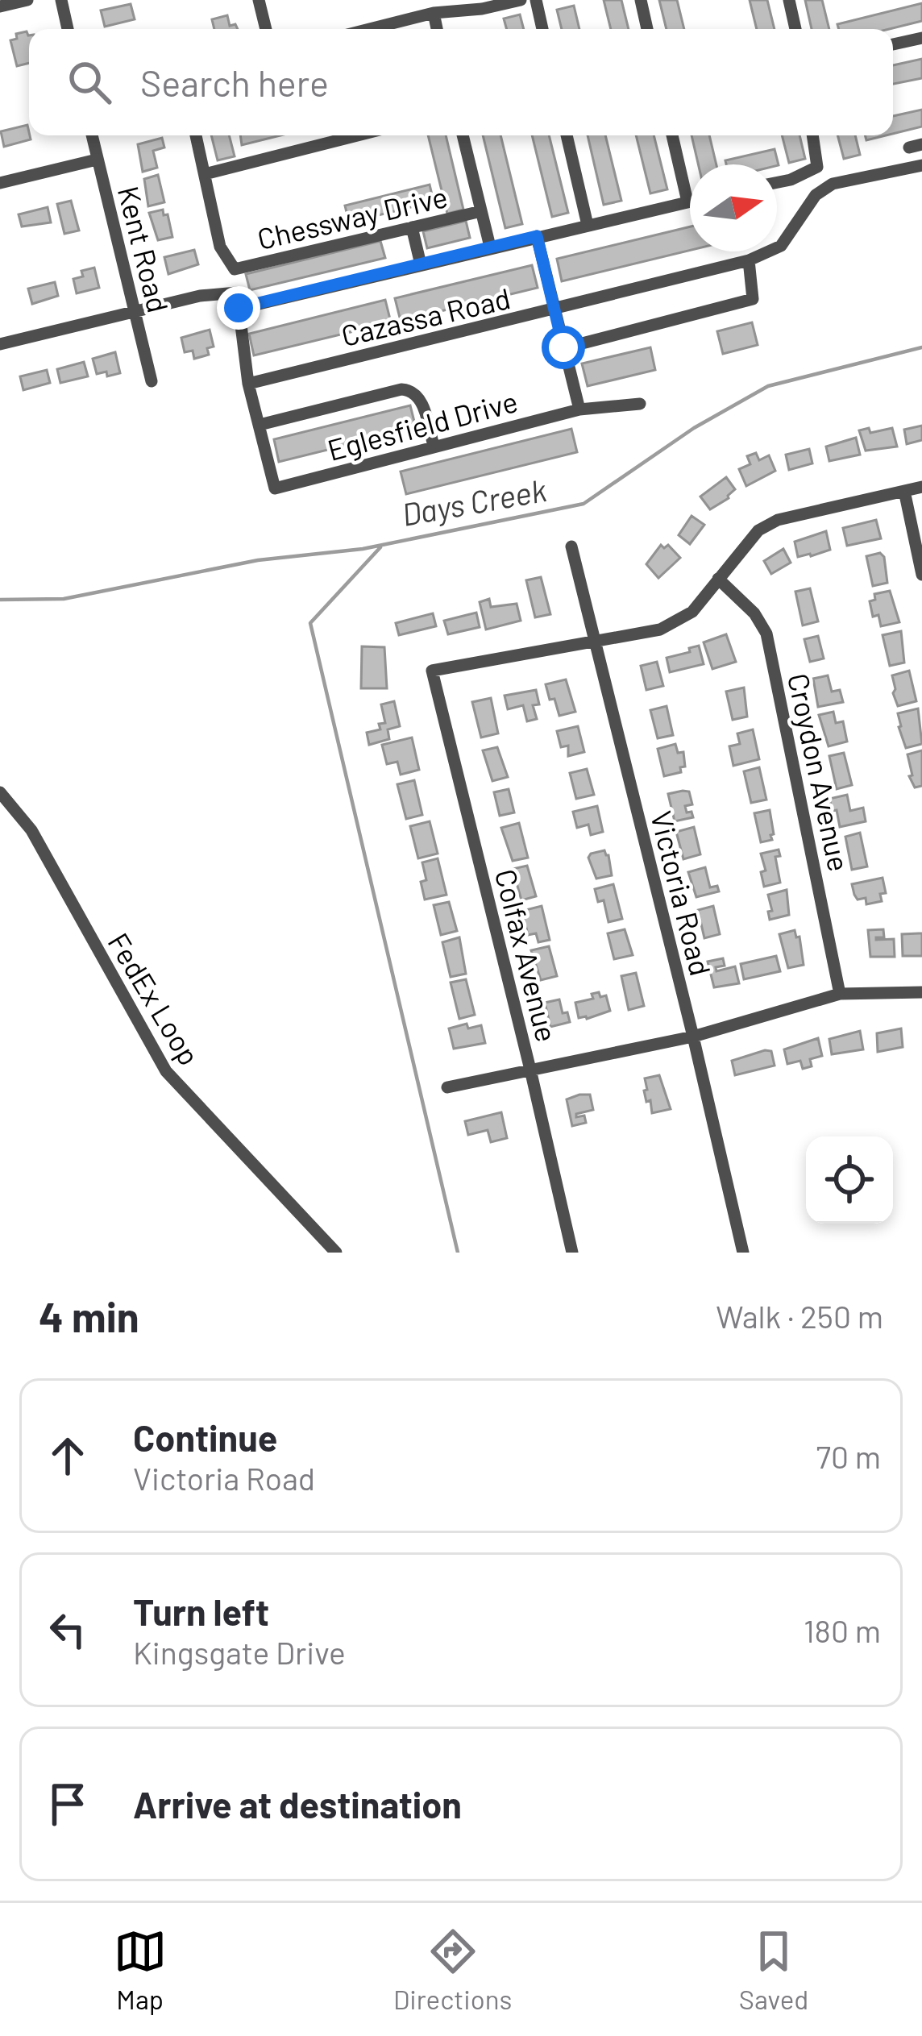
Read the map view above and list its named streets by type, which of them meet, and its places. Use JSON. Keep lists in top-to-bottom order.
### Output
{
  "streets": {
    "street": [
      "Chessway Drive",
      "Kent Road",
      "Cazassa Road",
      "Eglesfield Drive",
      "Croydon Avenue",
      "Victoria Road",
      "Colfax Avenue",
      "FedEx Loop"
    ]
  },
  "crossings": [
    ["Victoria Road", "Colfax Avenue"]
  ],
  "water": ["Days Creek"],
  "north": "right",
  "page": {
    "search": "Search here",
    "heading": ["4 min", "Walk · 250 m"],
    "list": [
      ["Continue", "Victoria Road", "70 m"],
      ["Turn left", "Kingsgate Drive", "180 m"],
      "Arrive at destination"
    ],
    "nav": ["Map", "Directions", "Saved"]
  }
}
